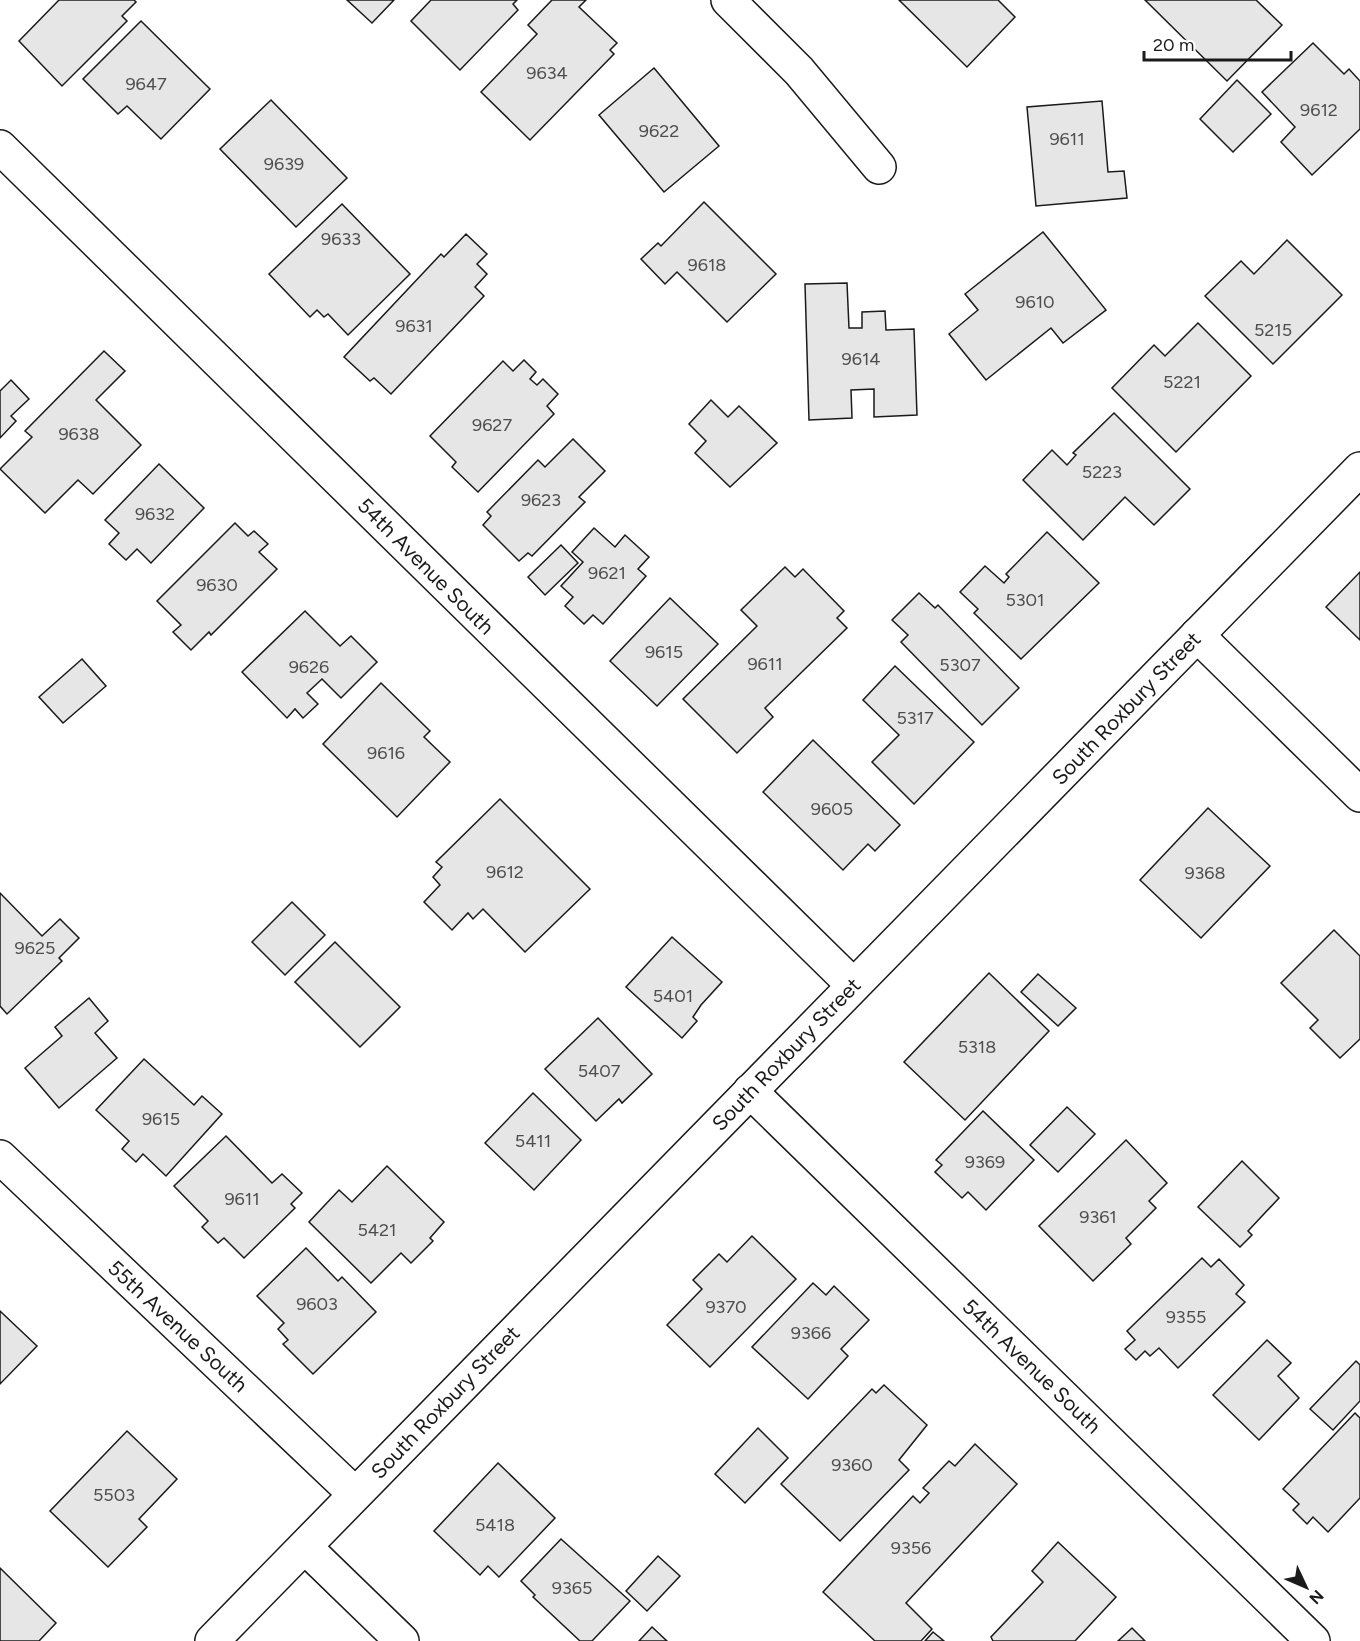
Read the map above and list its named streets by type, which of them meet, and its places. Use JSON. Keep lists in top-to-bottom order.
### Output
{
  "streets": {
    "street": ["54th Avenue South", "South Roxbury Street", "55th Avenue South"]
  },
  "crossings": [
    ["54th Avenue South", "South Roxbury Street"],
    ["South Roxbury Street", "55th Avenue South"]
  ],
  "house_numbers": [
    "9634",
    "9647",
    "9612",
    "9622",
    "9611",
    "9639",
    "9633",
    "9618",
    "9610",
    "9631",
    "5215",
    "9614",
    "5221",
    "9627",
    "9638",
    "5223",
    "9623",
    "9632",
    "9621",
    "9630",
    "5301",
    "9615",
    "9611",
    "5307",
    "9626",
    "5317",
    "9616",
    "9605",
    "9612",
    "9368",
    "9625",
    "5401",
    "5318",
    "5407",
    "9615",
    "5411",
    "9369",
    "9611",
    "9361",
    "5421",
    "9603",
    "9370",
    "9355",
    "9366",
    "9360",
    "5503",
    "5418",
    "9356",
    "9365"
  ],
  "scale_bar": "20 m",
  "north": "bottom right"
}
